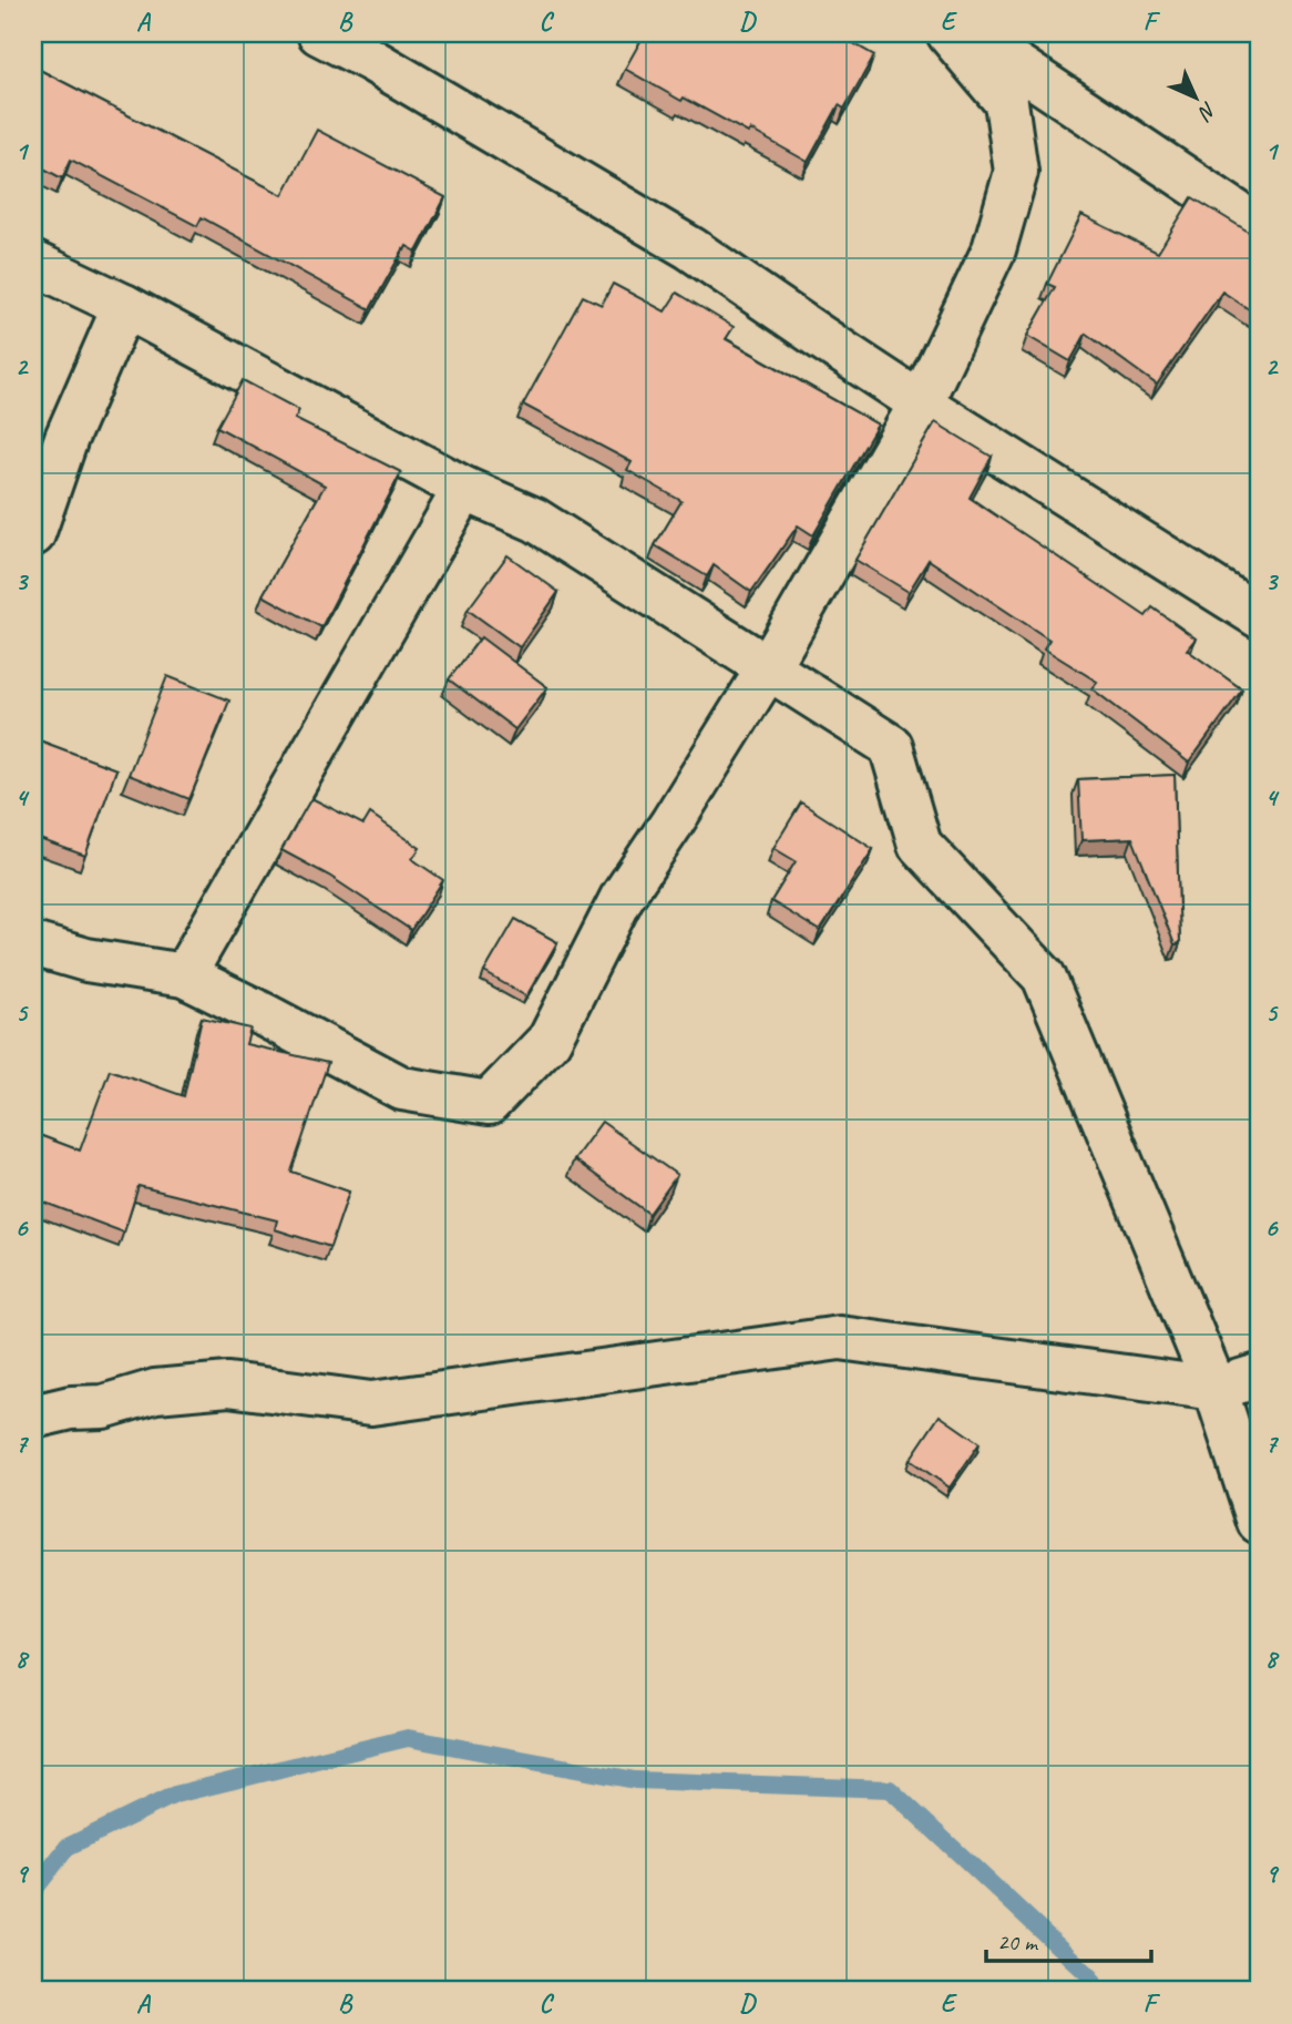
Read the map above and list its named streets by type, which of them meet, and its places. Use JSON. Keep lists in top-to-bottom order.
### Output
{
  "scale_bar": "20 m",
  "north": "bottom right",
  "grid": {
    "columns": [
      "A",
      "B",
      "C",
      "D",
      "E",
      "F"
    ],
    "rows": [
      "1",
      "2",
      "3",
      "4",
      "5",
      "6",
      "7",
      "8",
      "9"
    ]
  }
}
